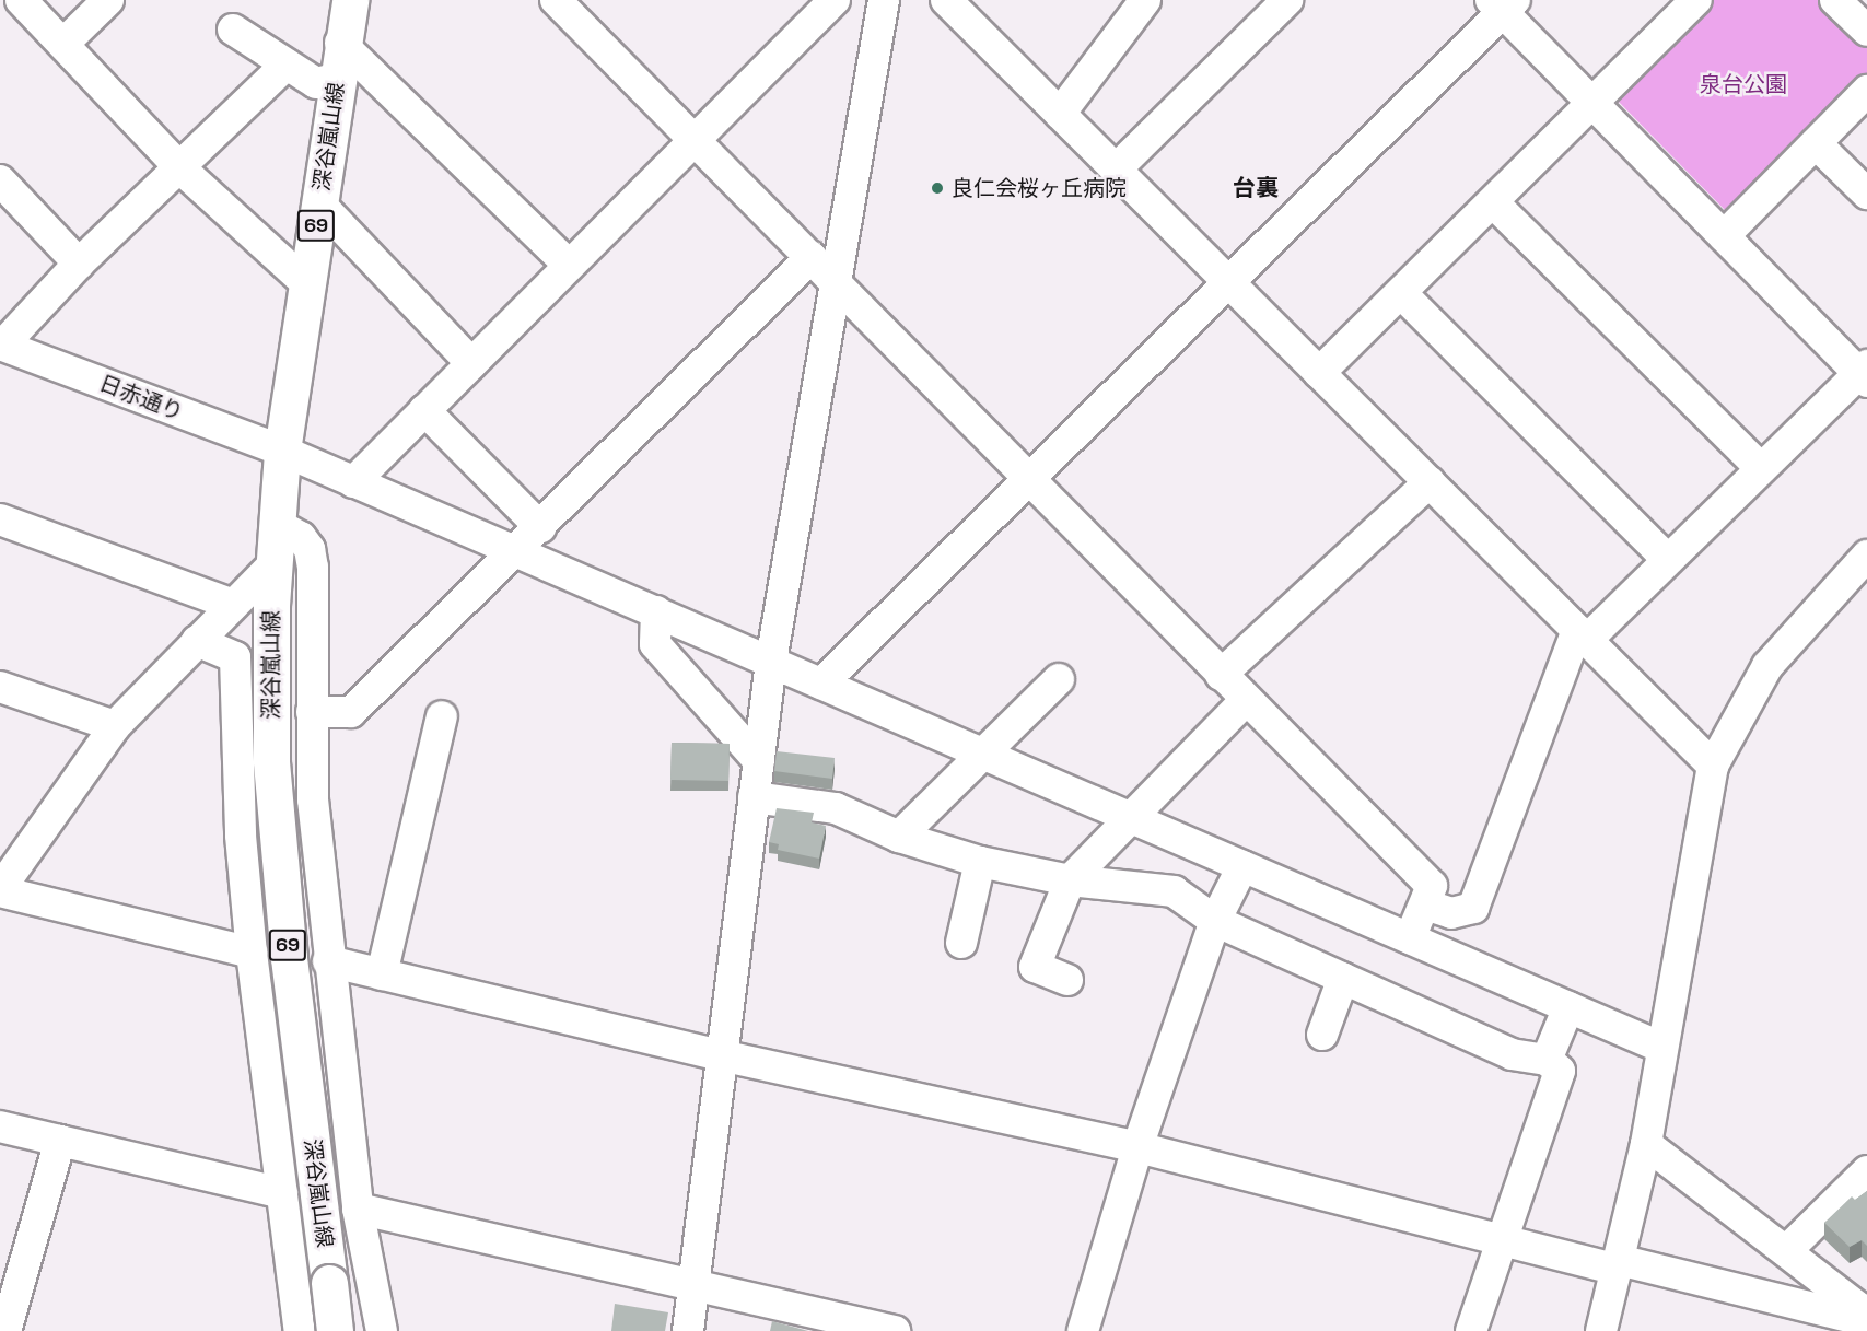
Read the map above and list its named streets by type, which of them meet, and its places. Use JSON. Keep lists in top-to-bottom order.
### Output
{
  "streets": {
    "main road": ["深谷嵐山線", "69"],
    "street": ["日赤通り"]
  },
  "crossings": [
    ["深谷嵐山線", "日赤通り"]
  ],
  "districts": ["台裏"],
  "parks": ["泉台公園"],
  "places": ["良仁会桜ヶ丘病院"]
}
